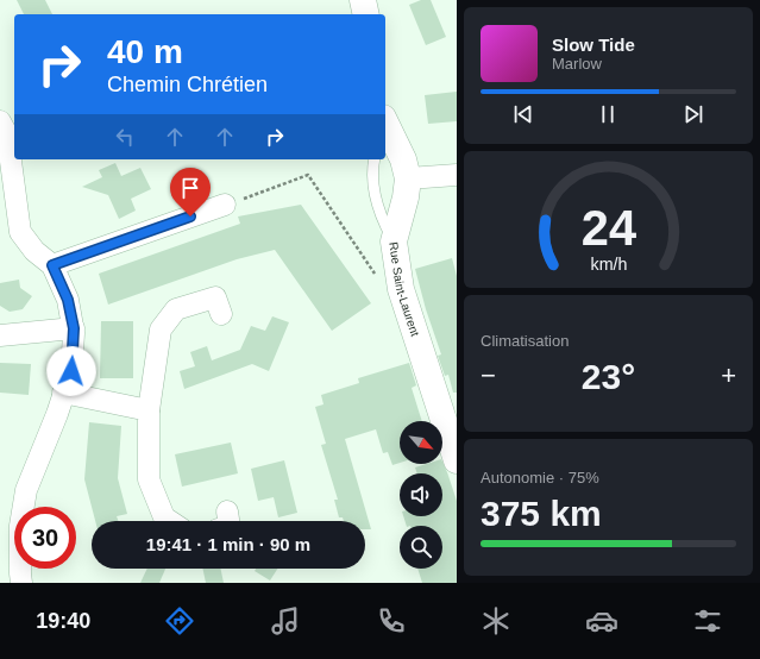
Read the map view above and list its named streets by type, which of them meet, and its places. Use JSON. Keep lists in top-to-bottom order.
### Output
{
  "streets": {
    "main road": ["Rue Saint-Laurent"]
  },
  "north": "bottom right",
  "page": {
    "turn": ["40 m", "Chemin Chrétien"],
    "song": ["Slow Tide", "Marlow"],
    "tile": [
      "Climatisation",
      ["Autonomie · 75%", "375 km"]
    ],
    "heat": ["−", "23°", "+"],
    "limit": "30",
    "trip": "19:41 · 1 min · 90 m",
    "tabs": "19:40",
    "gauge": ["24", "km/h"]
  }
}
